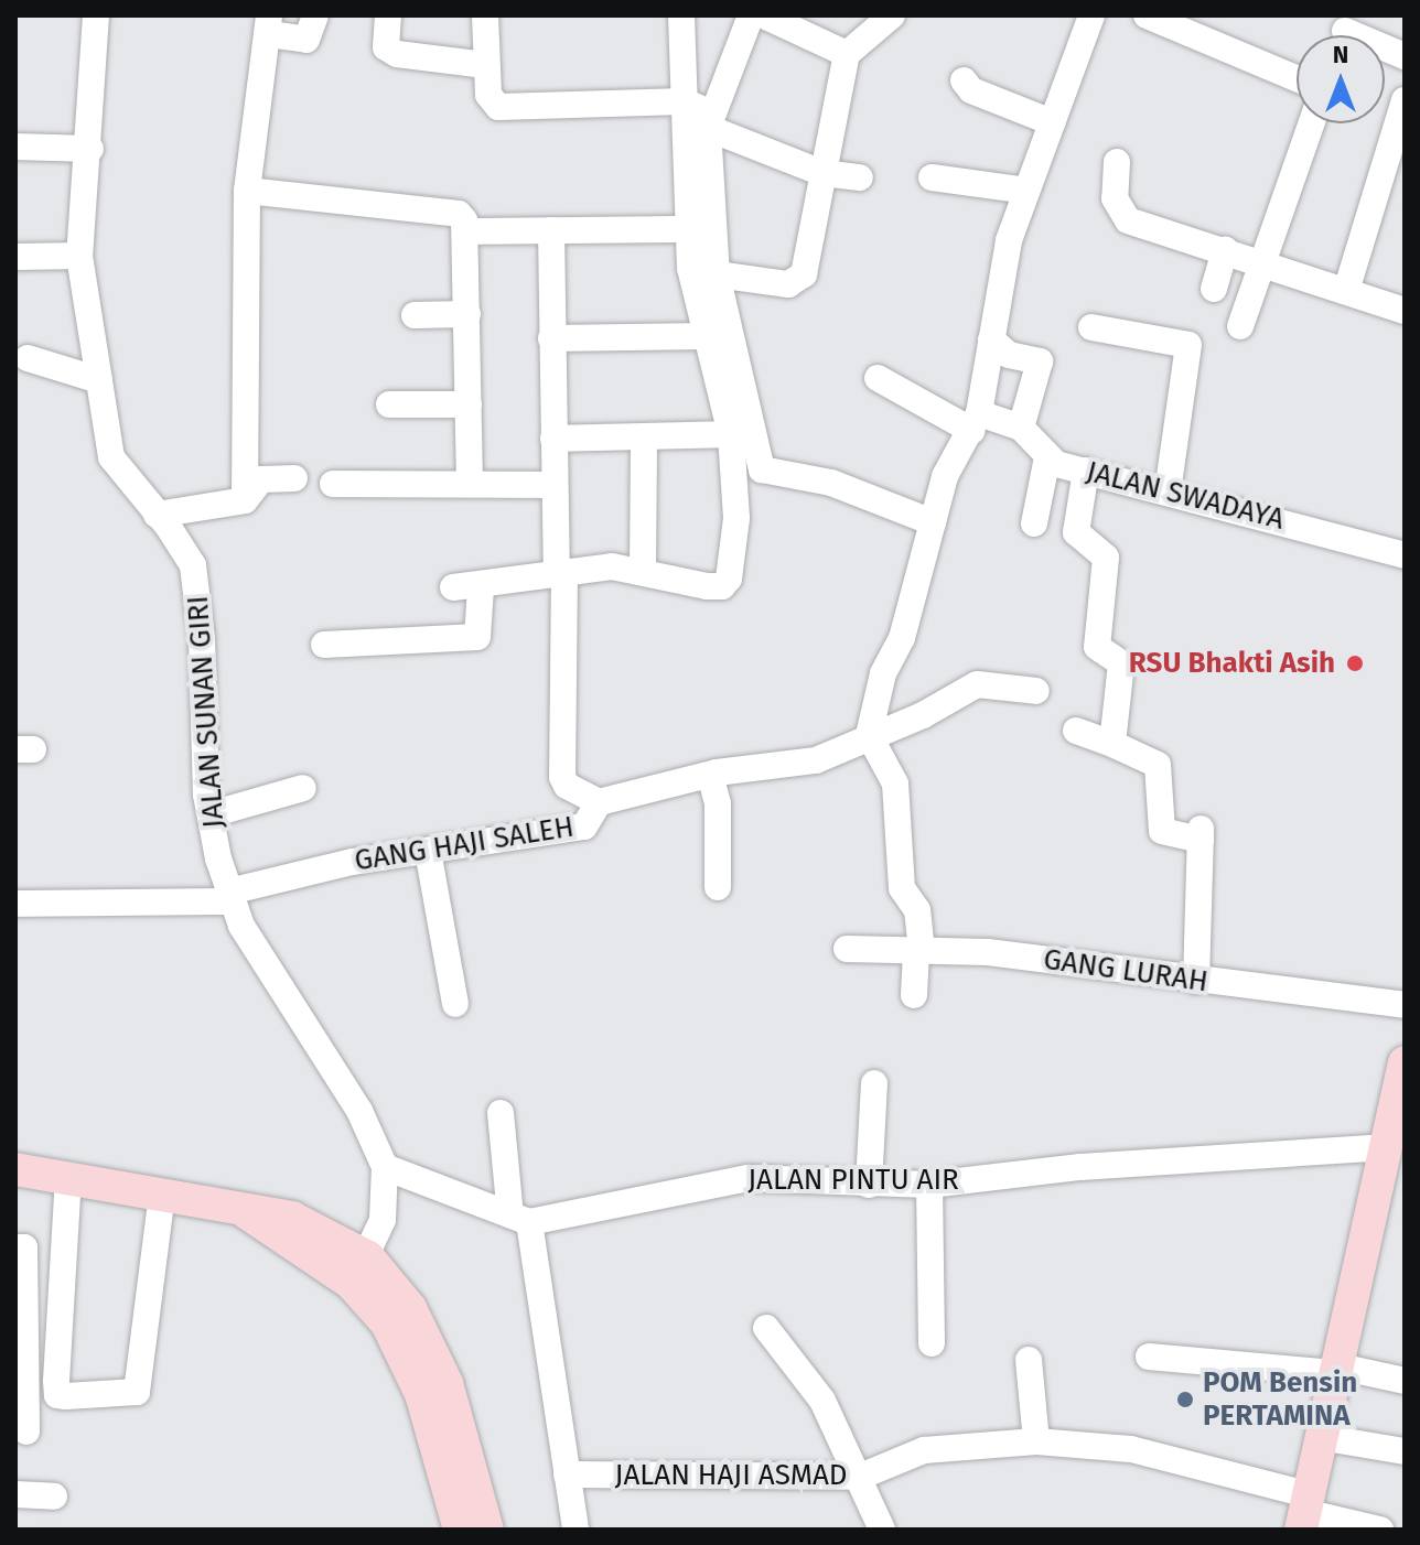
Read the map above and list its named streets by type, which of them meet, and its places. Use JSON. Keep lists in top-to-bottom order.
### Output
{
  "streets": {
    "street": [
      "JALAN SWADAYA",
      "JALAN SUNAN GIRI",
      "GANG HAJI SALEH",
      "GANG LURAH",
      "JALAN PINTU AIR",
      "JALAN HAJI ASMAD"
    ]
  },
  "crossings": [
    ["JALAN SUNAN GIRI", "GANG HAJI SALEH"]
  ],
  "places": ["RSU Bhakti Asih", "POM Bensin PERTAMINA"],
  "north": "top"
}
